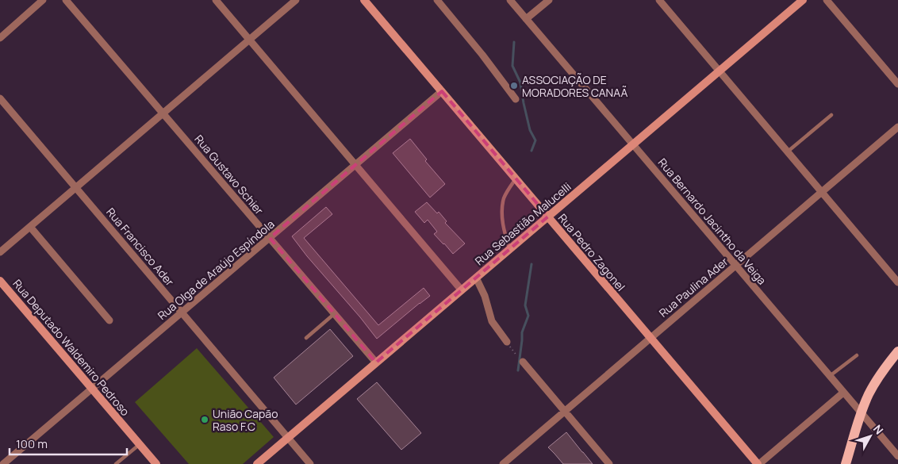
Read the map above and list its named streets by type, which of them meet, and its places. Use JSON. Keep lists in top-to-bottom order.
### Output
{
  "streets": {
    "street": [
      "Rua Gustavo Schier",
      "Rua Bernardo Jacintho da Veiga",
      "Rua Sebastião Malucelli",
      "Rua Francisco Ader",
      "Rua Pedro Zagonel",
      "Rua Olga de Araújo Espíndola",
      "Rua Paulina Ader",
      "Rua Deputado Waldemiro Pedroso"
    ]
  },
  "crossings": [
    ["Rua Gustavo Schier", "Rua Sebastião Malucelli"],
    ["Rua Gustavo Schier", "Rua Olga de Araújo Espíndola"],
    ["Rua Bernardo Jacintho da Veiga", "Rua Sebastião Malucelli"],
    ["Rua Bernardo Jacintho da Veiga", "Rua Paulina Ader"],
    ["Rua Sebastião Malucelli", "Rua Francisco Ader"],
    ["Rua Sebastião Malucelli", "Rua Pedro Zagonel"],
    ["Rua Francisco Ader", "Rua Olga de Araújo Espíndola"],
    ["Rua Pedro Zagonel", "Rua Olga de Araújo Espíndola"],
    ["Rua Pedro Zagonel", "Rua Paulina Ader"],
    ["Rua Olga de Araújo Espíndola", "Rua Deputado Waldemiro Pedroso"]
  ],
  "places": ["ASSOCIAÇÃO DE MORADORES CANAÃ", "União Capão Raso F.C"],
  "scale_bar": "100 m",
  "north": "top right"
}
